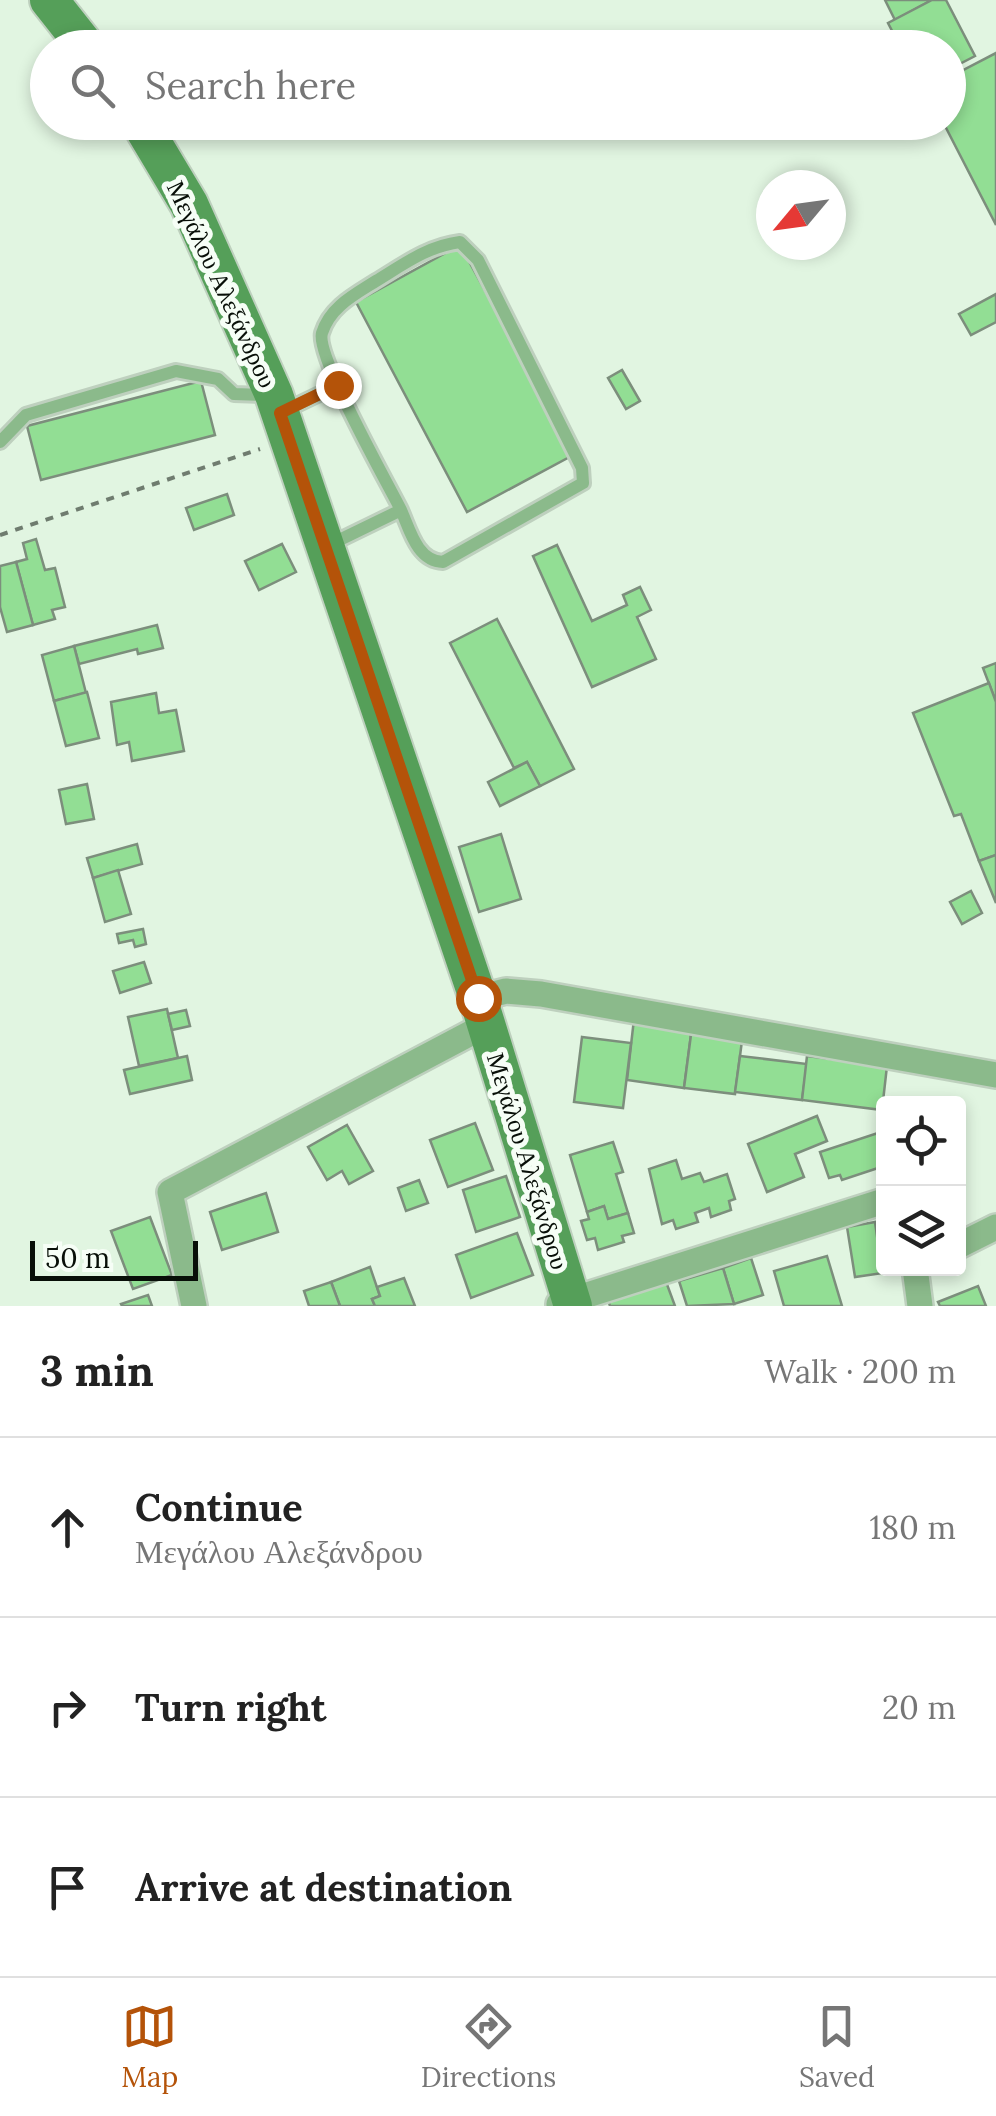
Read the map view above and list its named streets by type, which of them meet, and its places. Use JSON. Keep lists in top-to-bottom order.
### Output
{
  "streets": {
    "street": ["Μεγάλου Αλεξάνδρου"]
  },
  "scale_bar": "50 m",
  "north": "bottom left",
  "page": {
    "search": "Search here",
    "scale": "50 m",
    "heading": ["3 min", "Walk · 200 m"],
    "list": [
      ["Continue", "Μεγάλου Αλεξάνδρου", "180 m"],
      ["Turn right", "20 m"],
      "Arrive at destination"
    ],
    "nav": ["Map", "Directions", "Saved"]
  }
}
